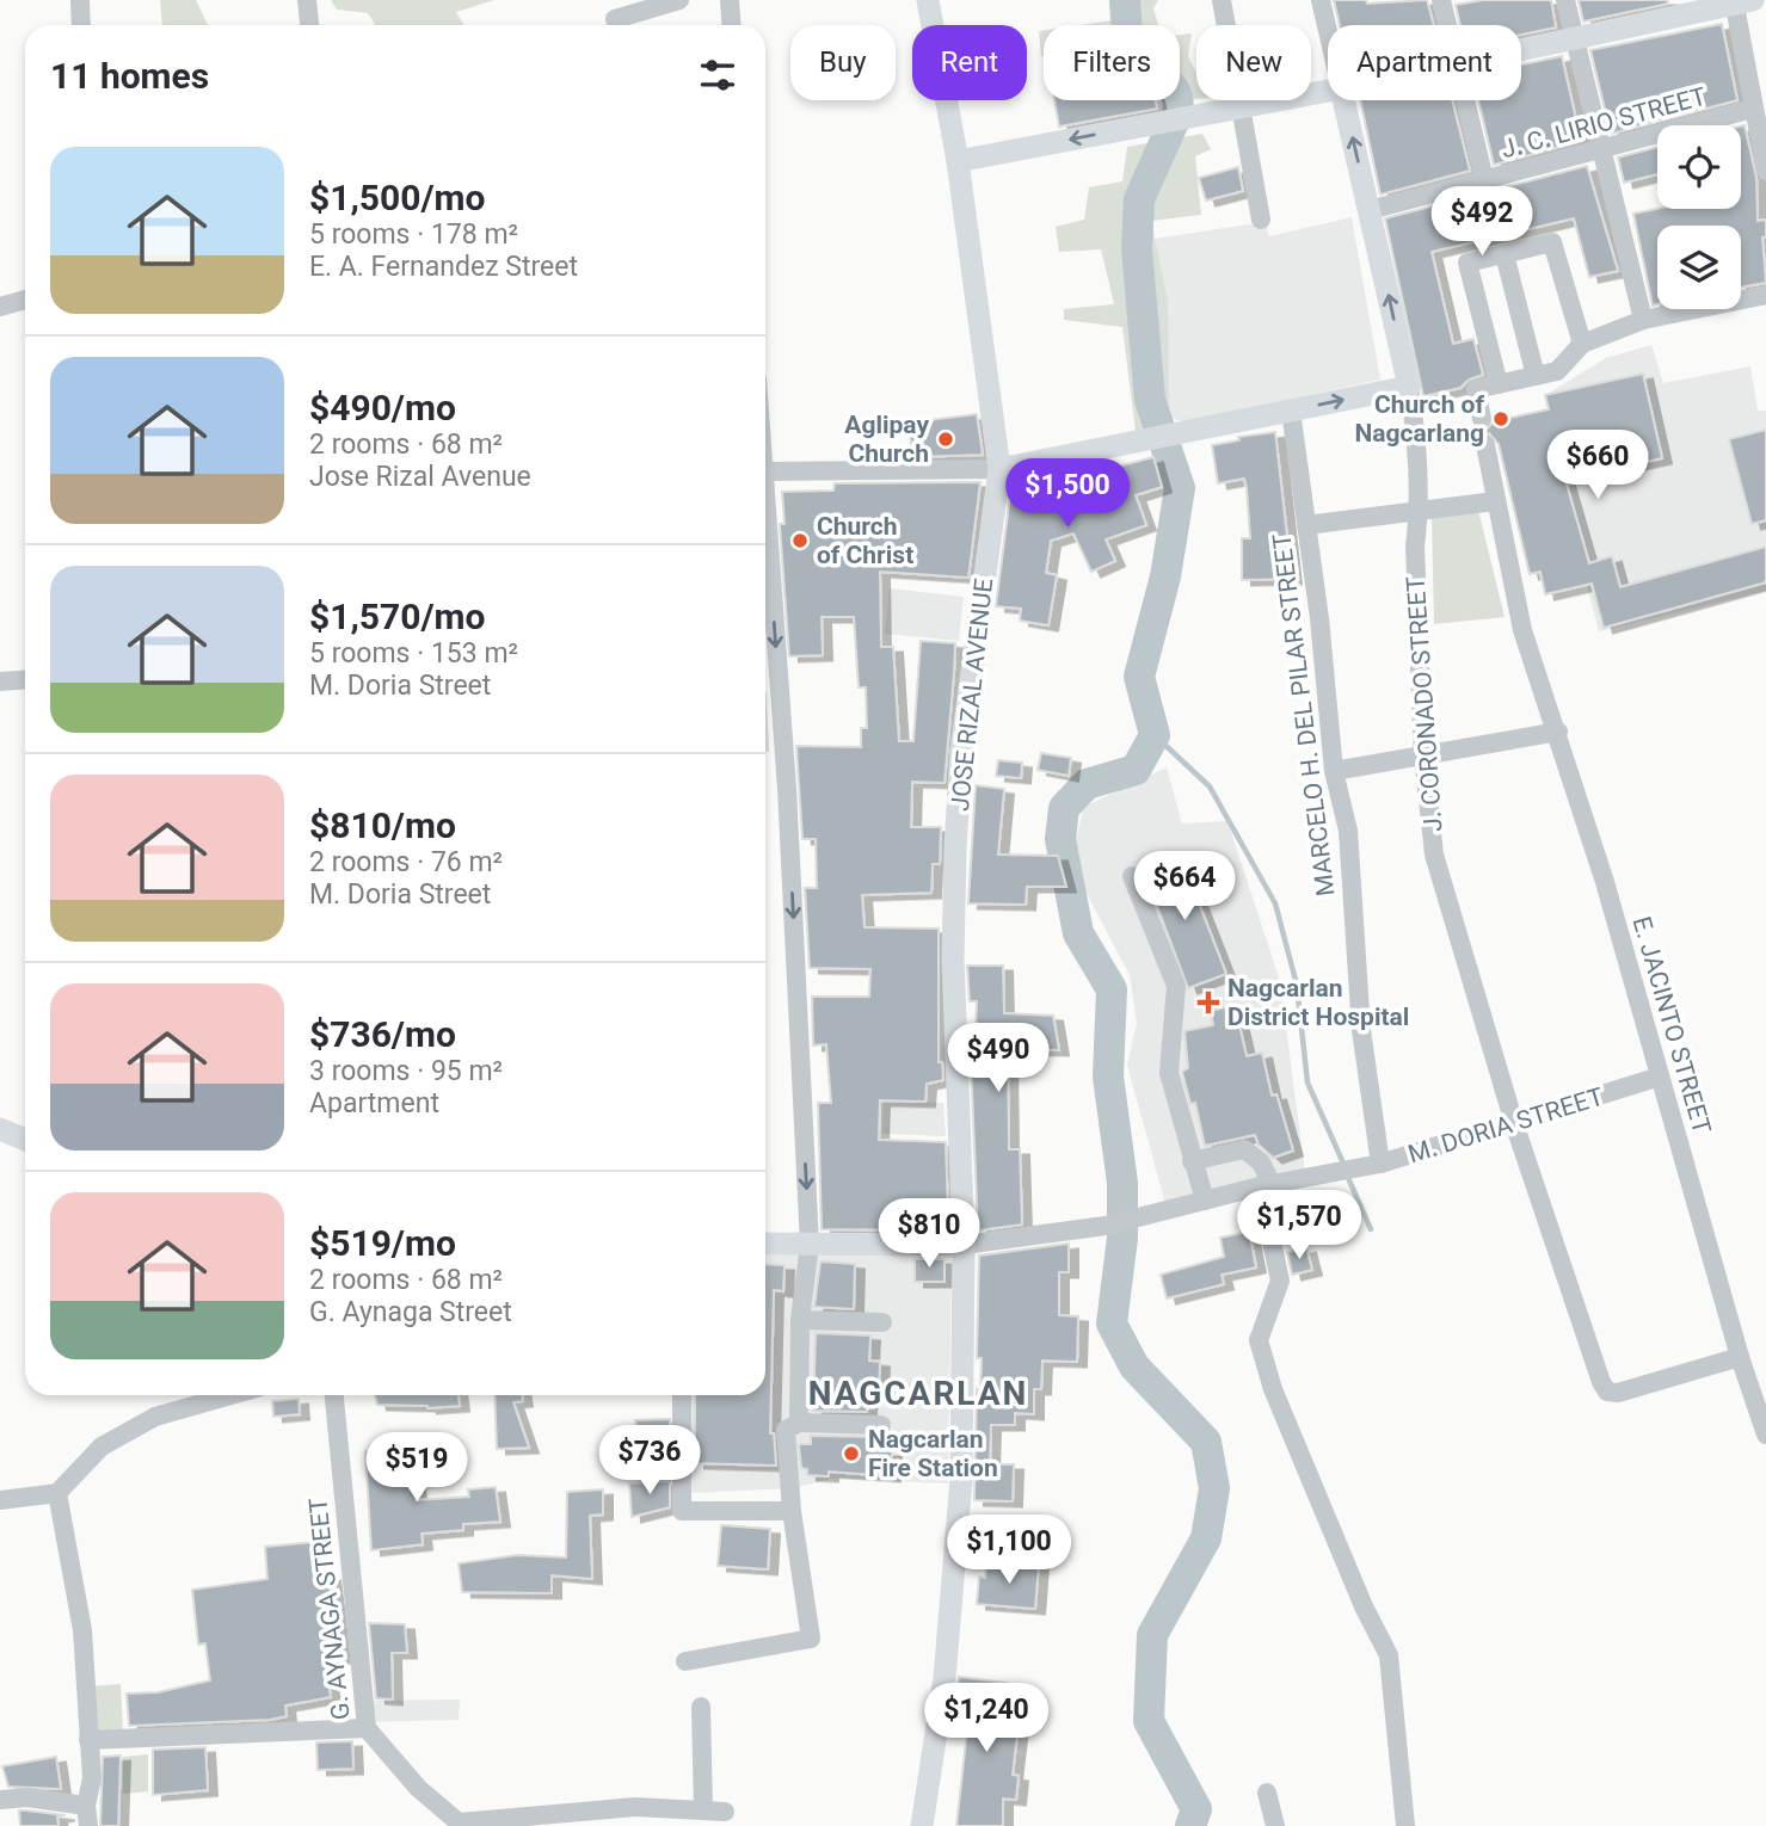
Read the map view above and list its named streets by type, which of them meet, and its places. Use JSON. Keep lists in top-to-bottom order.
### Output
{
  "streets": {
    "main road": ["JOSE RIZAL AVENUE", "J. CORONADO STREET", "M. DORIA STREET"],
    "street": [
      "J. C. LIRIO STREET",
      "MARCELO H. DEL PILAR STREET",
      "E. JACINTO STREET",
      "G. AYNAGA STREET"
    ]
  },
  "crossings": [
    ["J. C. LIRIO STREET", "J. CORONADO STREET"],
    ["JOSE RIZAL AVENUE", "M. DORIA STREET"],
    ["J. CORONADO STREET", "E. JACINTO STREET"],
    ["J. CORONADO STREET", "M. DORIA STREET"],
    ["MARCELO H. DEL PILAR STREET", "M. DORIA STREET"],
    ["E. JACINTO STREET", "M. DORIA STREET"]
  ],
  "districts": ["NAGCARLAN"],
  "places": {
    "other": [
      "Church of Nagcarlang",
      "Aglipay Church",
      "Church of Christ",
      "Nagcarlan Fire Station"
    ],
    "health": ["Nagcarlan District Hospital"]
  },
  "page": {
    "chip": [
      "Buy",
      "Rent",
      "Filters",
      "New",
      "Apartment"
    ],
    "heading": "11 homes",
    "list": [
      {
        "name": "$1,500/mo",
        "note": "5 rooms · 178 m² · E. A. Fernandez Street"
      },
      {
        "name": "$490/mo",
        "note": "2 rooms · 68 m² · Jose Rizal Avenue"
      },
      {
        "name": "$1,570/mo",
        "note": "5 rooms · 153 m² · M. Doria Street"
      },
      {
        "name": "$810/mo",
        "note": "2 rooms · 76 m² · M. Doria Street"
      },
      {
        "name": "$736/mo",
        "note": "3 rooms · 95 m² · Apartment"
      },
      {
        "name": "$519/mo",
        "note": "2 rooms · 68 m² · G. Aynaga Street"
      }
    ],
    "price": [
      "$492",
      "$660",
      "$1,500",
      "$664",
      "$490",
      "$1,570",
      "$810",
      "$736",
      "$519",
      "$1,100",
      "$1,240"
    ]
  }
}
